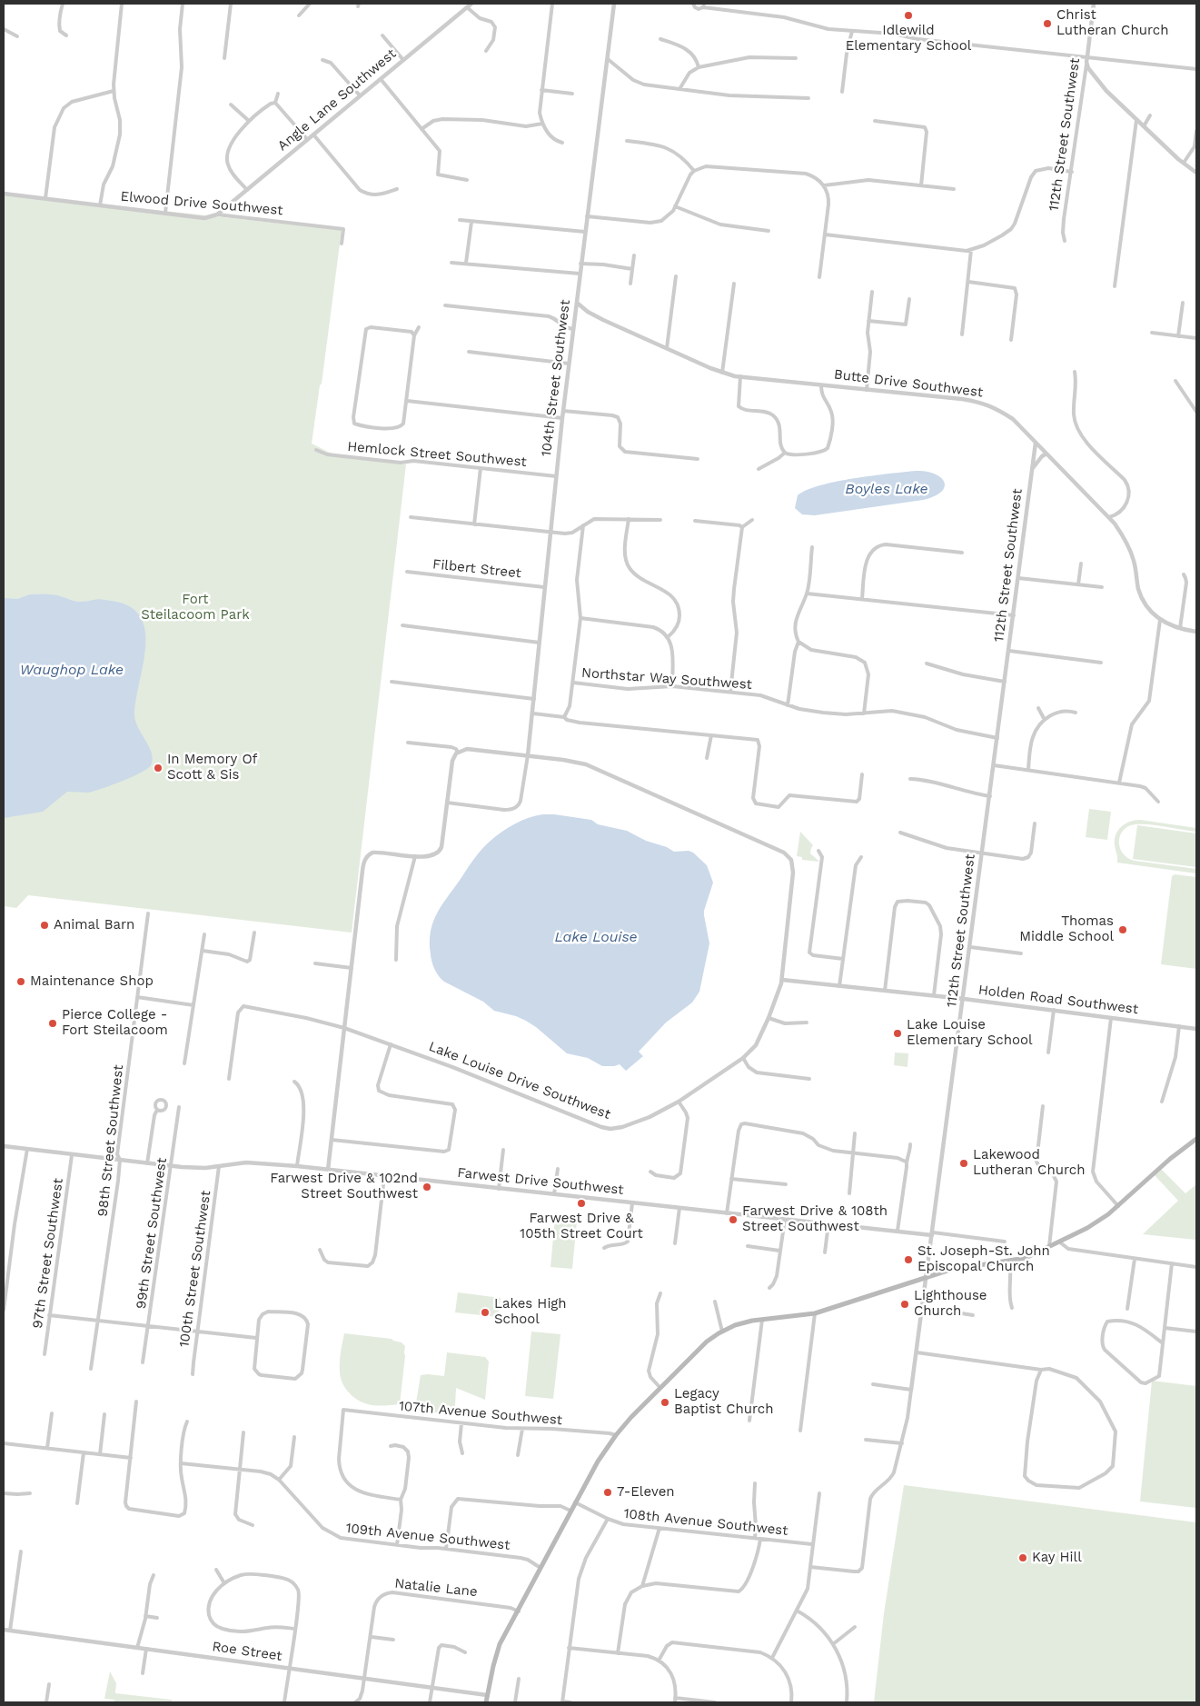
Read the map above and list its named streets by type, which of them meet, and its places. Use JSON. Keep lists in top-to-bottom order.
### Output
{
  "streets": {
    "street": [
      "Angle Lane Southwest",
      "112th Street Southwest",
      "Elwood Drive Southwest",
      "104th Street Southwest",
      "Butte Drive Southwest",
      "Hemlock Street Southwest",
      "Filbert Street",
      "Northstar Way Southwest",
      "Holden Road Southwest",
      "Lake Louise Drive Southwest",
      "98th Street Southwest",
      "Farwest Drive Southwest",
      "99th Street Southwest",
      "97th Street Southwest",
      "100th Street Southwest",
      "107th Avenue Southwest",
      "108th Avenue Southwest",
      "109th Avenue Southwest",
      "Natalie Lane",
      "Roe Street"
    ]
  },
  "crossings": [
    ["Angle Lane Southwest", "Elwood Drive Southwest"],
    ["112th Street Southwest", "Butte Drive Southwest"],
    ["112th Street Southwest", "Northstar Way Southwest"],
    ["112th Street Southwest", "Holden Road Southwest"],
    ["112th Street Southwest", "Farwest Drive Southwest"],
    ["104th Street Southwest", "Butte Drive Southwest"],
    ["104th Street Southwest", "Hemlock Street Southwest"],
    ["104th Street Southwest", "Filbert Street"],
    ["104th Street Southwest", "Lake Louise Drive Southwest"],
    ["Holden Road Southwest", "Lake Louise Drive Southwest"],
    ["98th Street Southwest", "Farwest Drive Southwest"],
    ["Farwest Drive Southwest", "99th Street Southwest"],
    ["Farwest Drive Southwest", "97th Street Southwest"],
    ["Farwest Drive Southwest", "100th Street Southwest"],
    ["Natalie Lane", "Roe Street"]
  ],
  "water": ["Boyles Lake", "Waughop Lake", "Lake Louise"],
  "parks": ["Fort Steilacoom Park"],
  "places": [
    "Idlewild Elementary School",
    "Christ Lutheran Church",
    "In Memory Of Scott & Sis",
    "Animal Barn",
    "Thomas Middle School",
    "Maintenance Shop",
    "Pierce College - Fort Steilacoom",
    "Lake Louise Elementary School",
    "Lakewood Lutheran Church",
    "Farwest Drive & 102nd Street Southwest",
    "Farwest Drive & 105th Street Court",
    "Farwest Drive & 108th Street Southwest",
    "St. Joseph-St. John Episcopal Church",
    "Lighthouse Church",
    "Lakes High School",
    "Legacy Baptist Church",
    "7-Eleven",
    "Kay Hill"
  ]
}
